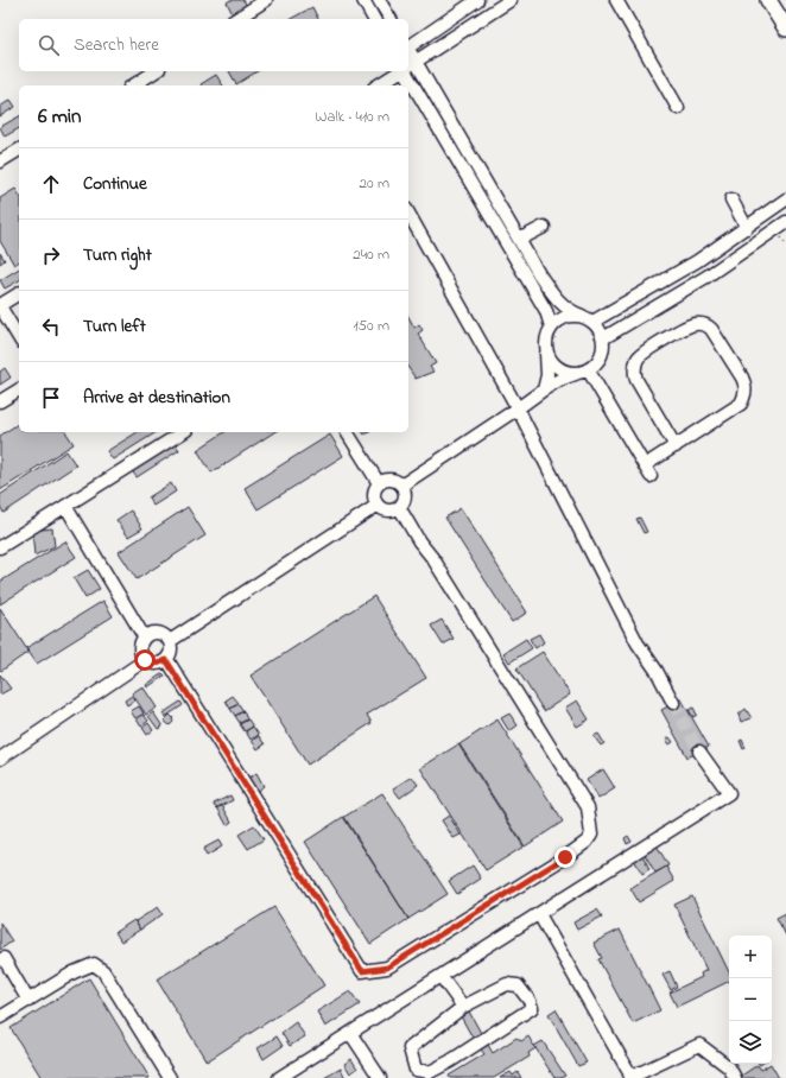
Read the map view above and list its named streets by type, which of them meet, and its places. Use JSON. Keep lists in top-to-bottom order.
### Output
{
  "page": {
    "search": "Search here",
    "heading": ["6 min", "Walk · 410 m"],
    "list": [
      ["Continue", "20 m"],
      ["Turn right", "240 m"],
      ["Turn left", "150 m"],
      "Arrive at destination"
    ],
    "map_buttons": ["+", "−"]
  }
}
